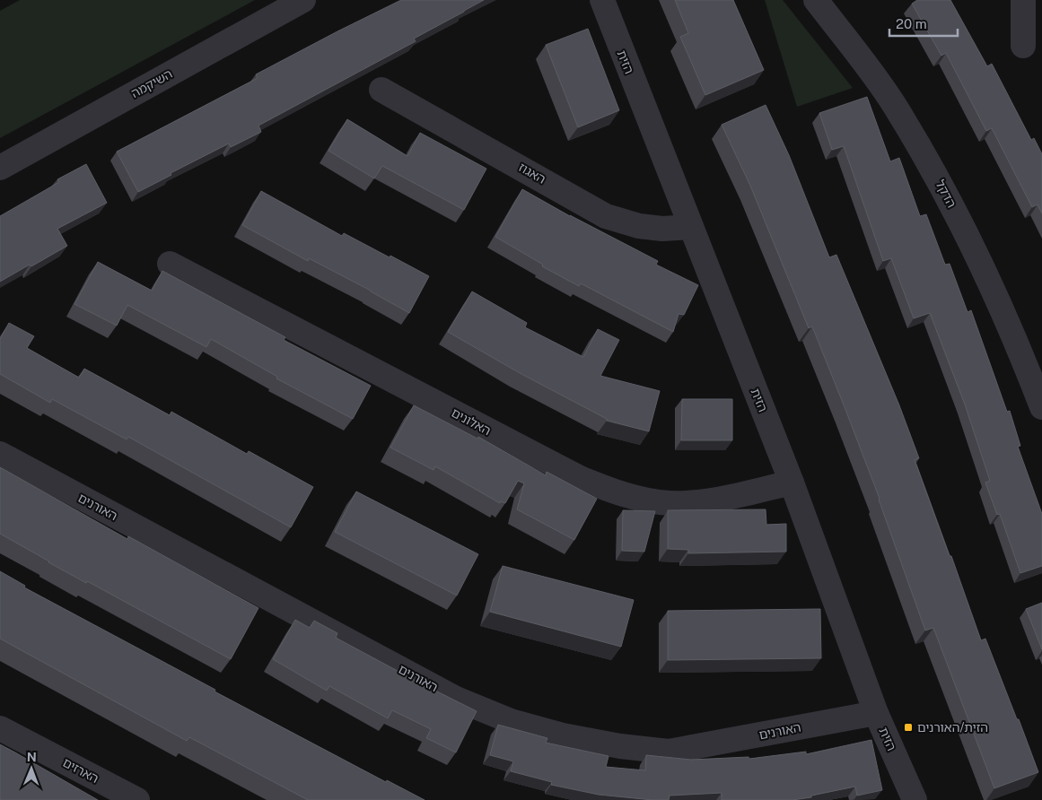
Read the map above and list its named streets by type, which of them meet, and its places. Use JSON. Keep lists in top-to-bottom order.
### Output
{
  "streets": {
    "street": [
      "הזית",
      "השיקמה",
      "האגוז",
      "הדקל",
      "האלונים",
      "האורנים",
      "הארזים"
    ]
  },
  "crossings": [
    ["הזית", "האגוז"],
    ["הזית", "האלונים"],
    ["הזית", "האורנים"]
  ],
  "places": {
    "transit": ["הזית/האורנים"]
  },
  "scale_bar": "20 m",
  "north": "top"
}
